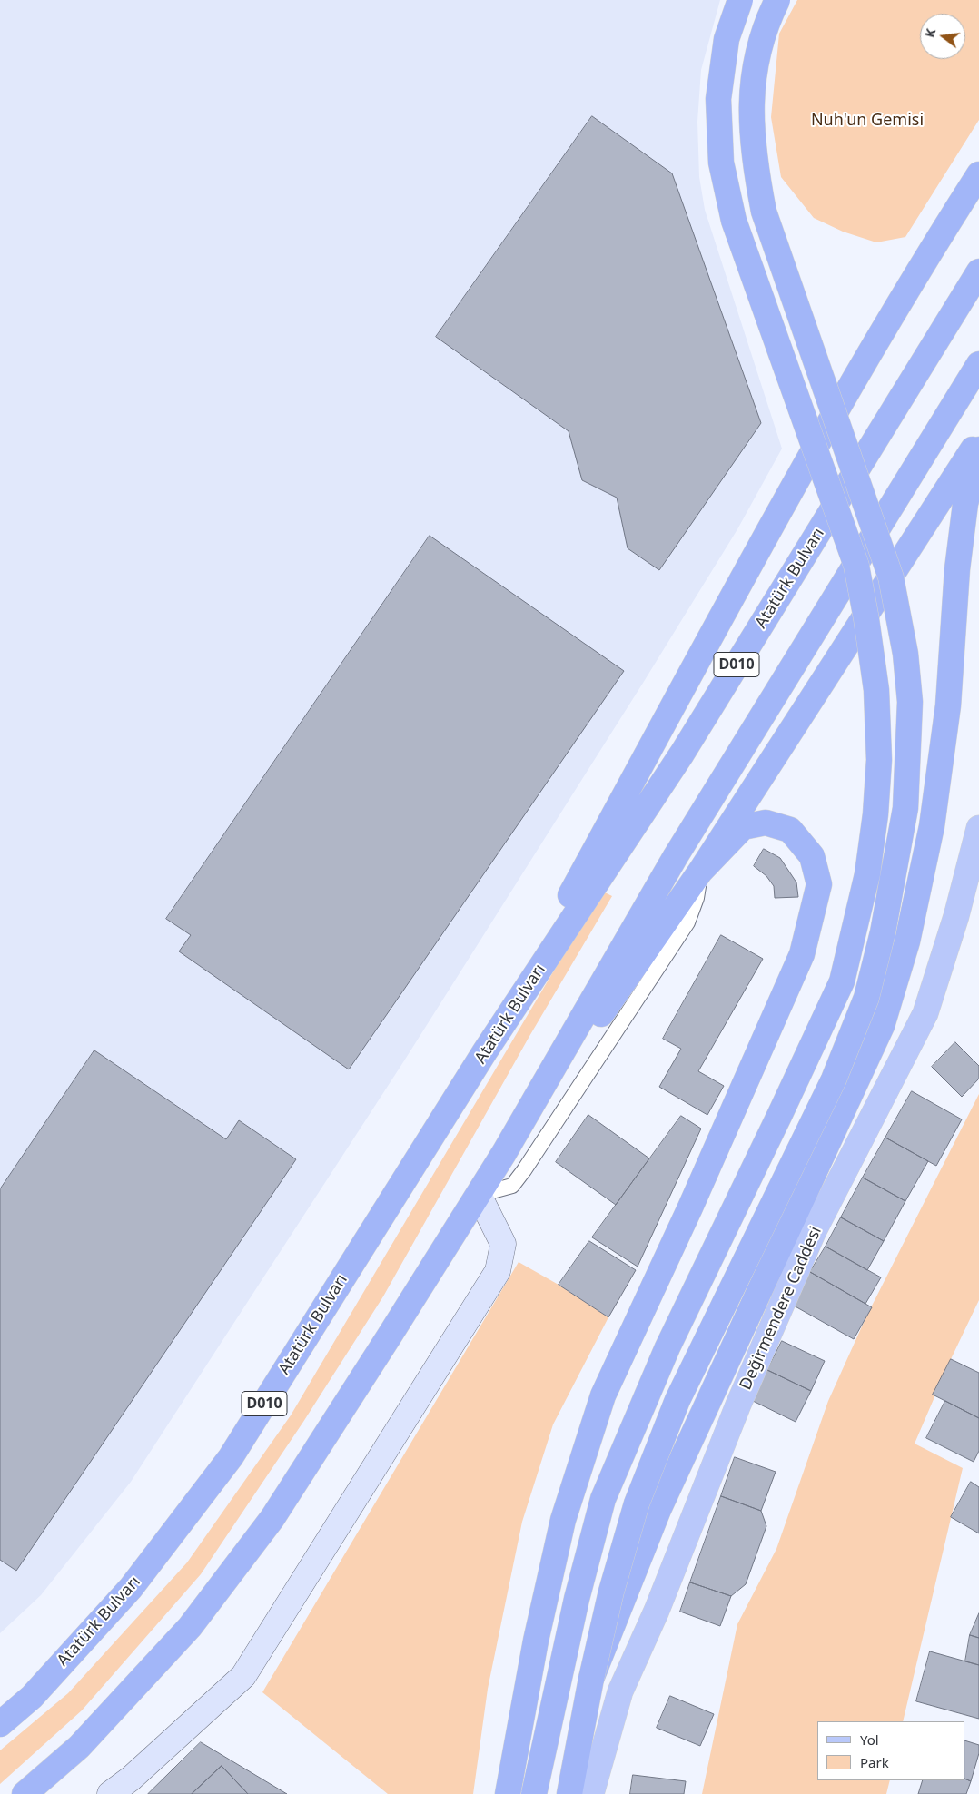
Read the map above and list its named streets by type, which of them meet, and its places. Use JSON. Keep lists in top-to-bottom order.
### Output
{
  "streets": {
    "highway": ["Atatürk Bulvarı", "D010"],
    "main road": ["Değirmendere Caddesi"]
  },
  "parks": ["Nuh'un Gemisi"],
  "legend": ["Yol", "Park"],
  "north": "left"
}
